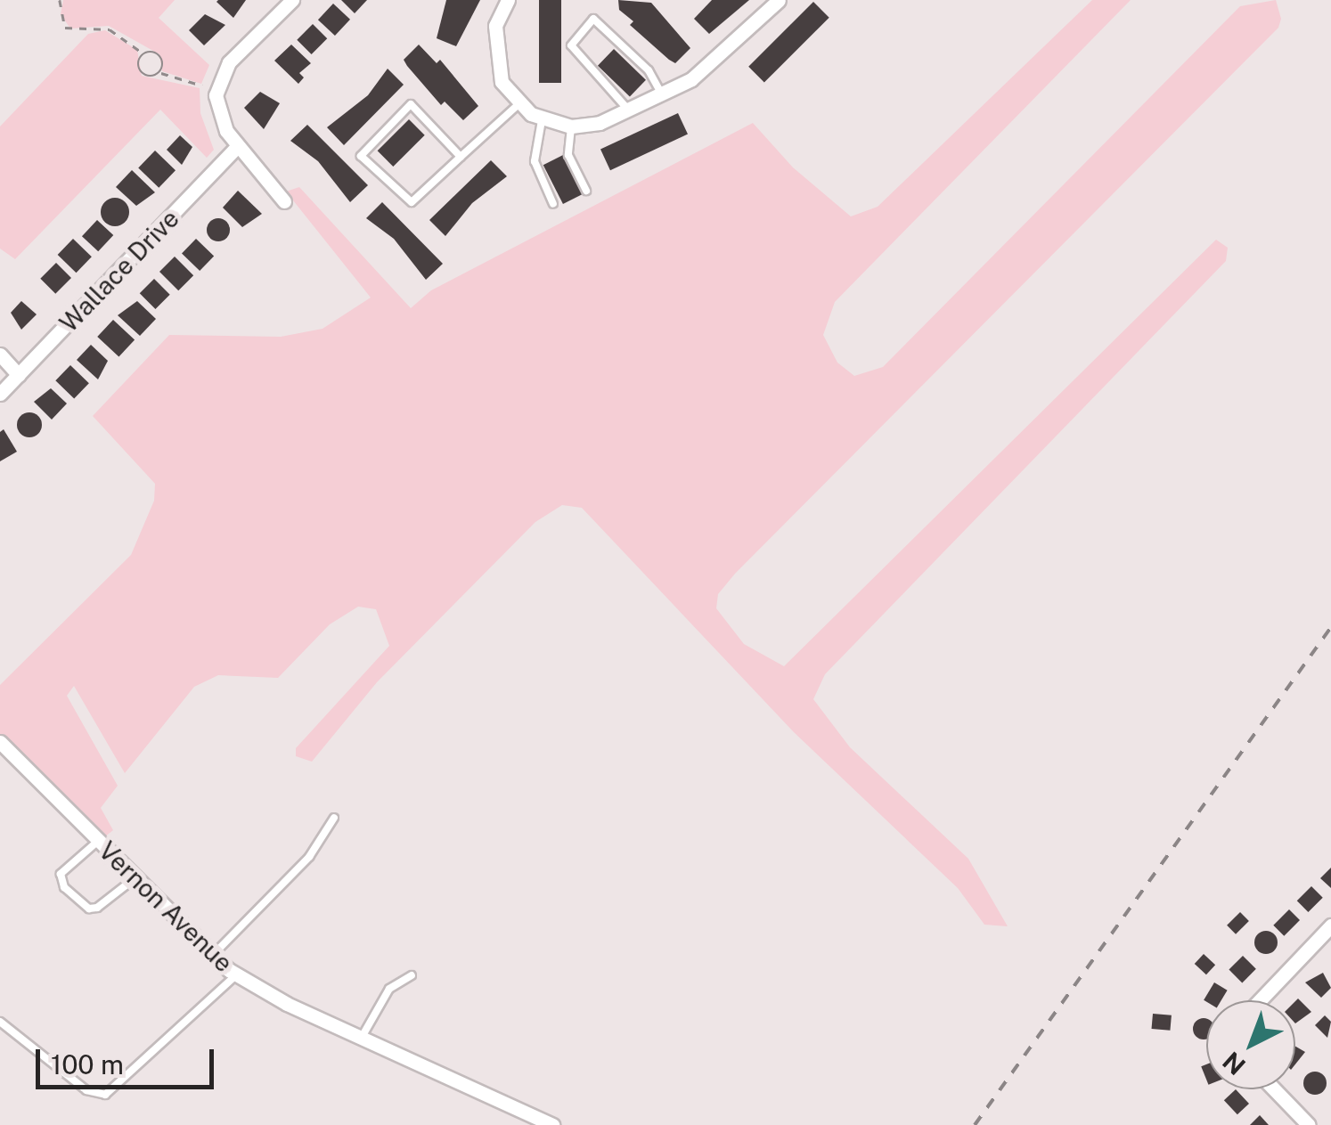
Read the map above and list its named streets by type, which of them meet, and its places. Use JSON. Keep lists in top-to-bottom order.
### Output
{
  "streets": {
    "street": ["Wallace Drive", "Vernon Avenue"]
  },
  "scale_bar": "100 m",
  "north": "bottom left"
}
